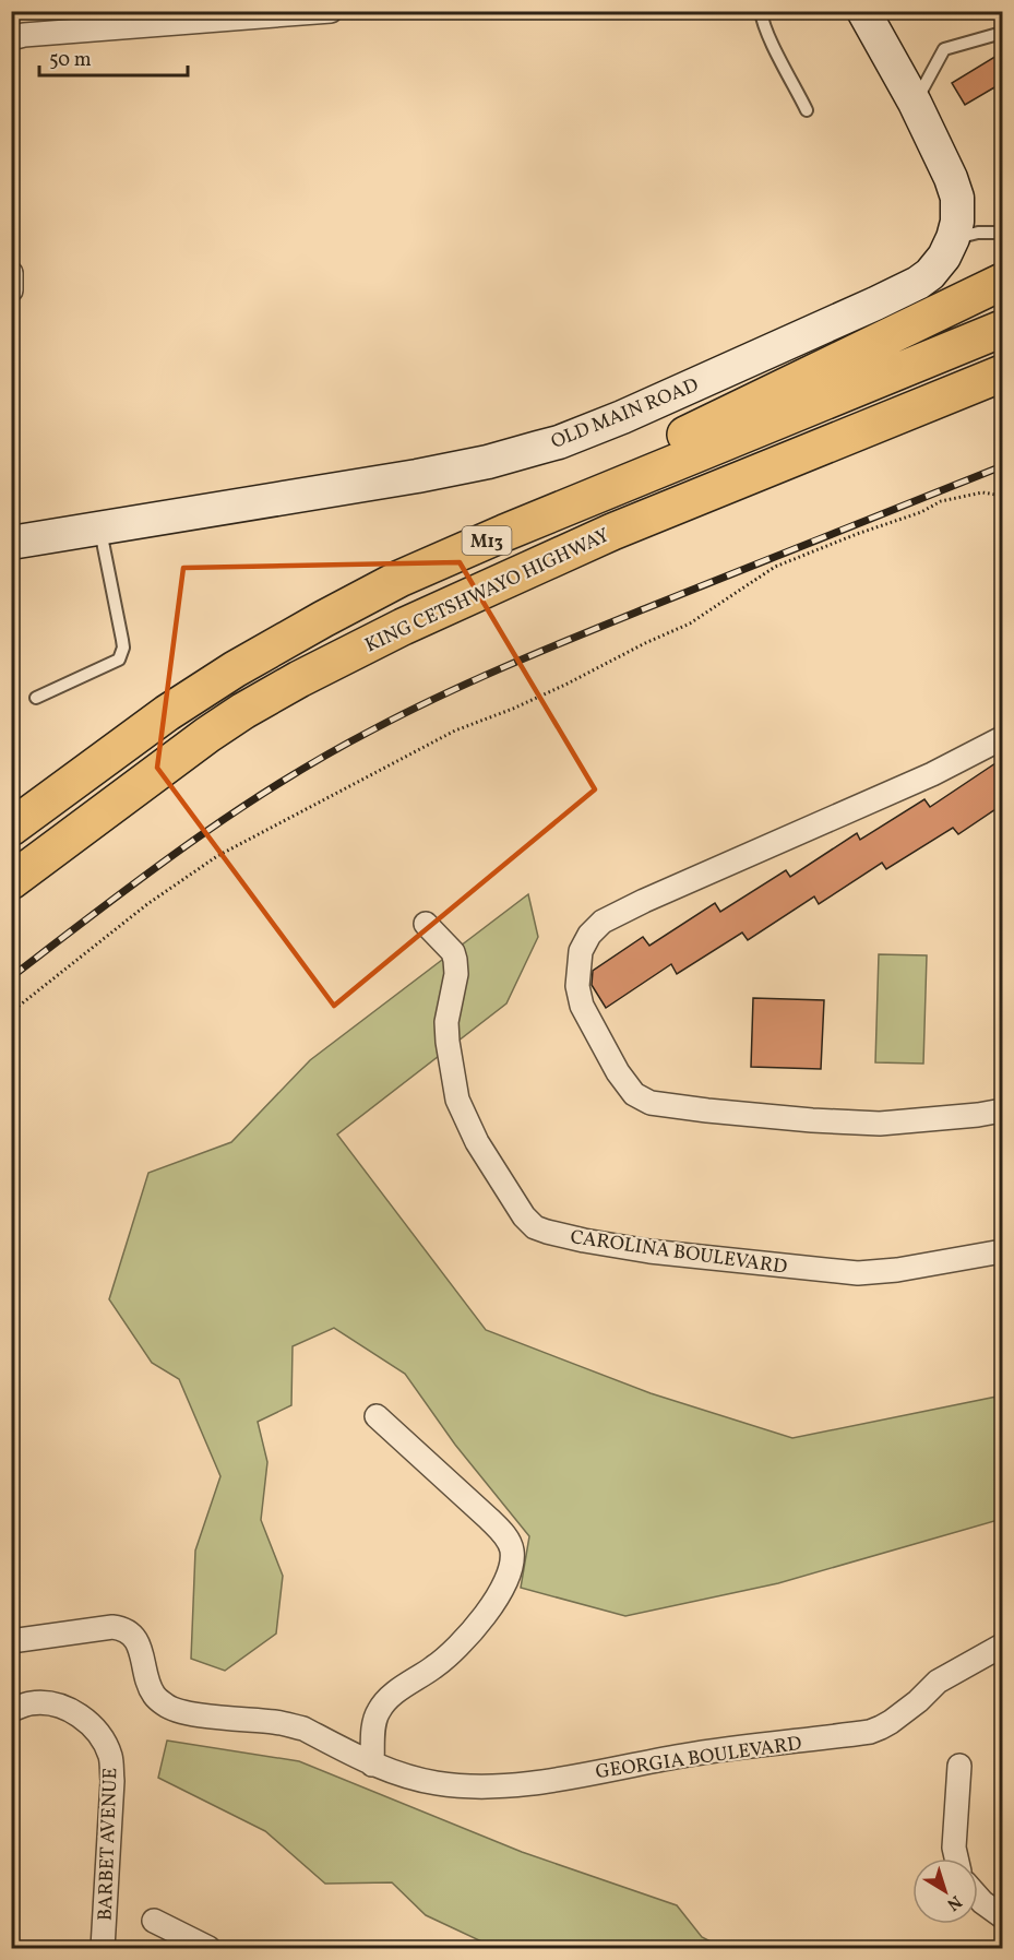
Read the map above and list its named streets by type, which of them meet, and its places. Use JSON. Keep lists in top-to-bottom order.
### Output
{
  "streets": {
    "highway": ["M13", "KING CETSHWAYO HIGHWAY"],
    "street": [
      "OLD MAIN ROAD",
      "CAROLINA BOULEVARD",
      "GEORGIA BOULEVARD",
      "BARBET AVENUE"
    ]
  },
  "scale_bar": "50 m",
  "north": "bottom right"
}
